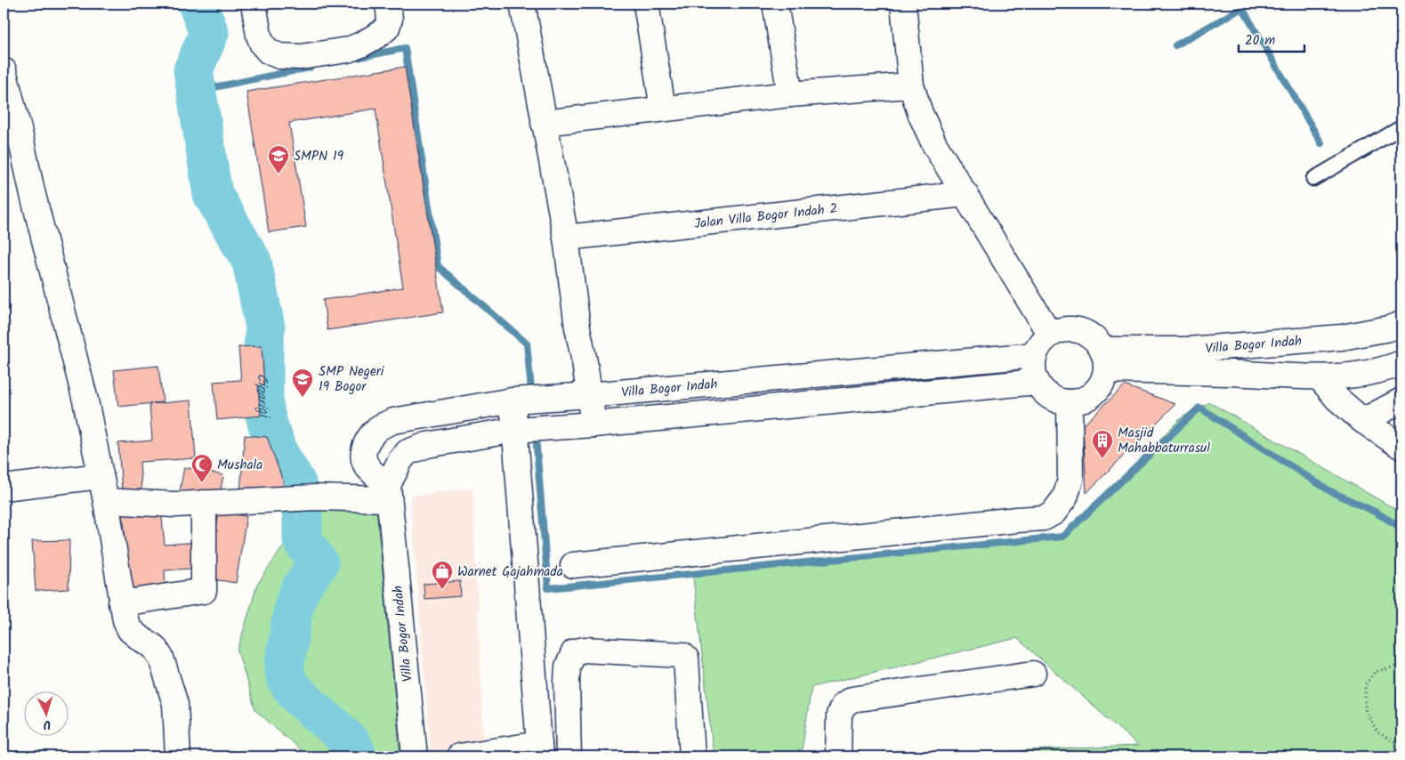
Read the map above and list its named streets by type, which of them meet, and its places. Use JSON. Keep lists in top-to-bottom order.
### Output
{
  "streets": {
    "street": ["Jalan Villa Bogor Indah 2", "Villa Bogor Indah"]
  },
  "water": ["Ciparigi"],
  "places": {
    "school or university": ["SMPN 19", "SMP Negeri 19 Bogor"],
    "building": ["Masjid Mahabbaturrasul"],
    "mosque": ["Mushala"],
    "shop": ["Warnet Gajahmada"]
  },
  "scale_bar": "20 m",
  "north": "bottom"
}
